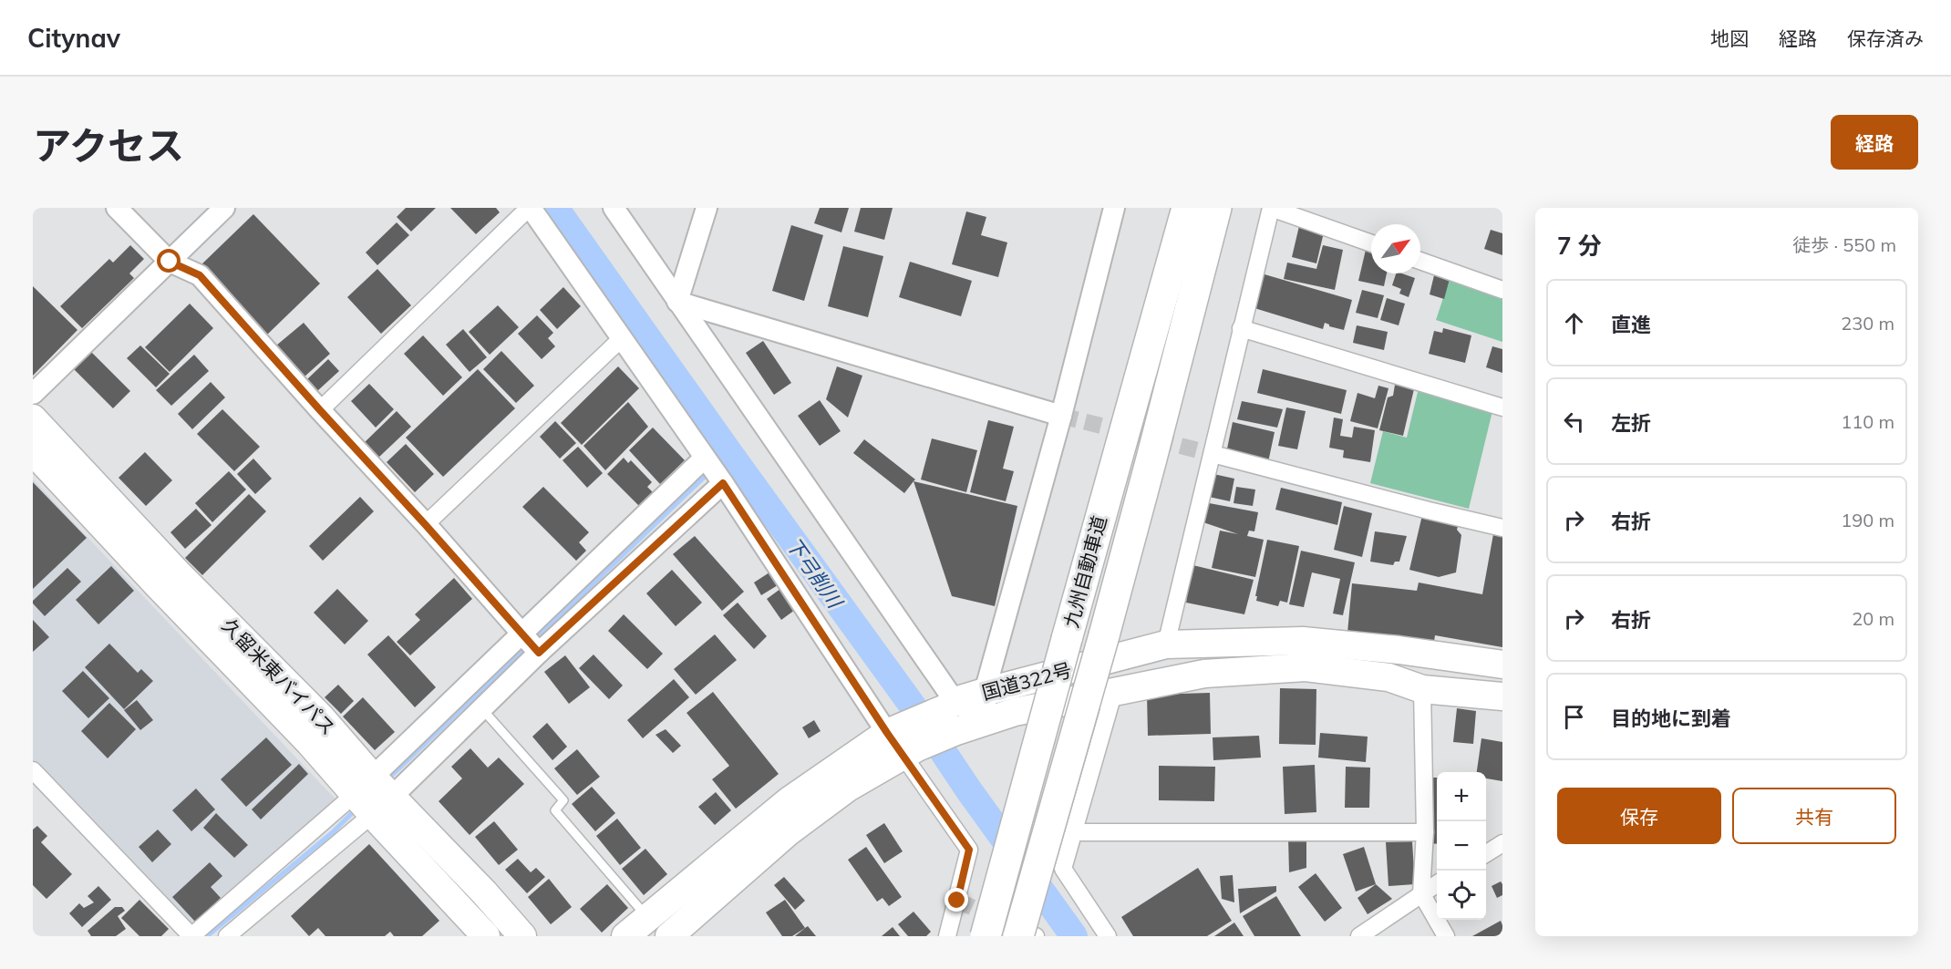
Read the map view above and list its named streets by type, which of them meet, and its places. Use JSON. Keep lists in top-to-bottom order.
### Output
{
  "streets": {
    "highway": ["九州自動車道", "久留米東バイパス", "国道322号"]
  },
  "water": ["下弓削川"],
  "north": "top right",
  "page": {
    "header": "Citynav",
    "nav": ["地図", "経路", "保存済み"],
    "title": "アクセス",
    "buttons": [
      "経路",
      ["保存", "共有"]
    ],
    "heading": ["7 分", "徒歩 · 550 m"],
    "list": [
      ["直進", "230 m"],
      ["左折", "110 m"],
      ["右折", "190 m"],
      ["右折", "20 m"],
      "目的地に到着"
    ],
    "map_buttons": ["+", "−"]
  }
}
